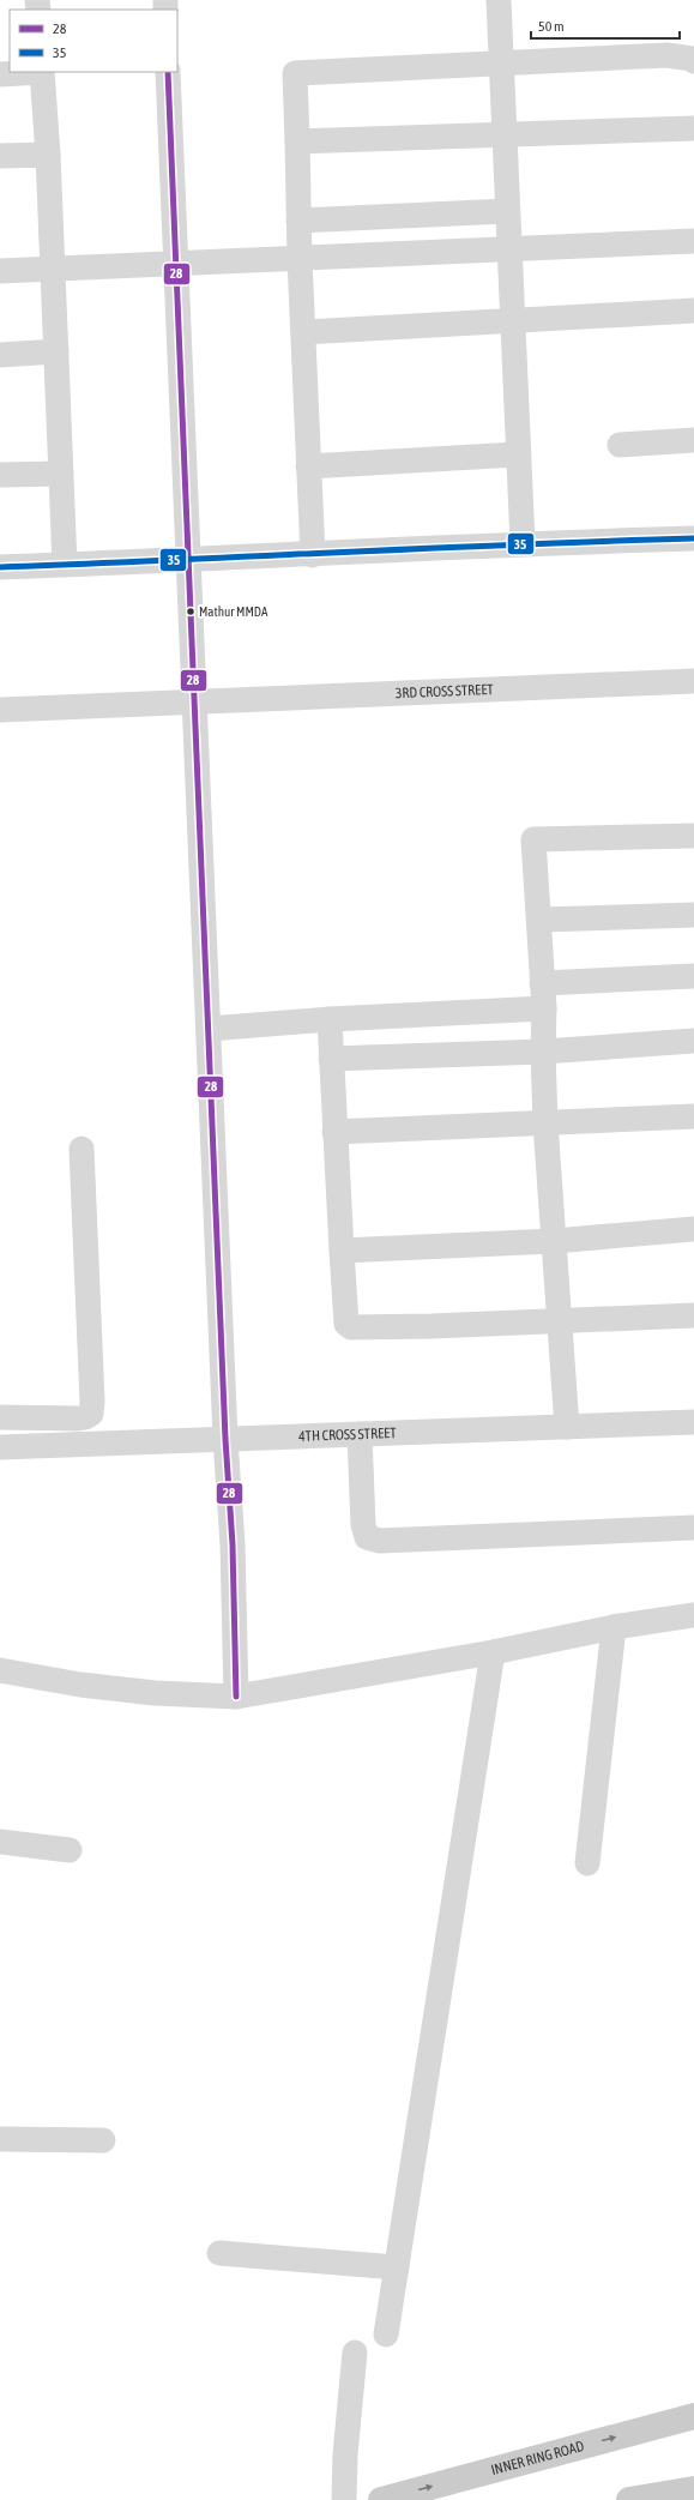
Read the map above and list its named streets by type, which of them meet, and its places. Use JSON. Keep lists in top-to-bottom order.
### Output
{
  "streets": {
    "main road": ["INNER RING ROAD"],
    "street": ["3RD CROSS STREET", "4TH CROSS STREET"]
  },
  "one_way": ["INNER RING ROAD"],
  "places": ["Mathur MMDA"],
  "lines": ["transit line 28", "transit line 35"],
  "legend": ["28", "35"],
  "scale_bar": "50 m"
}
